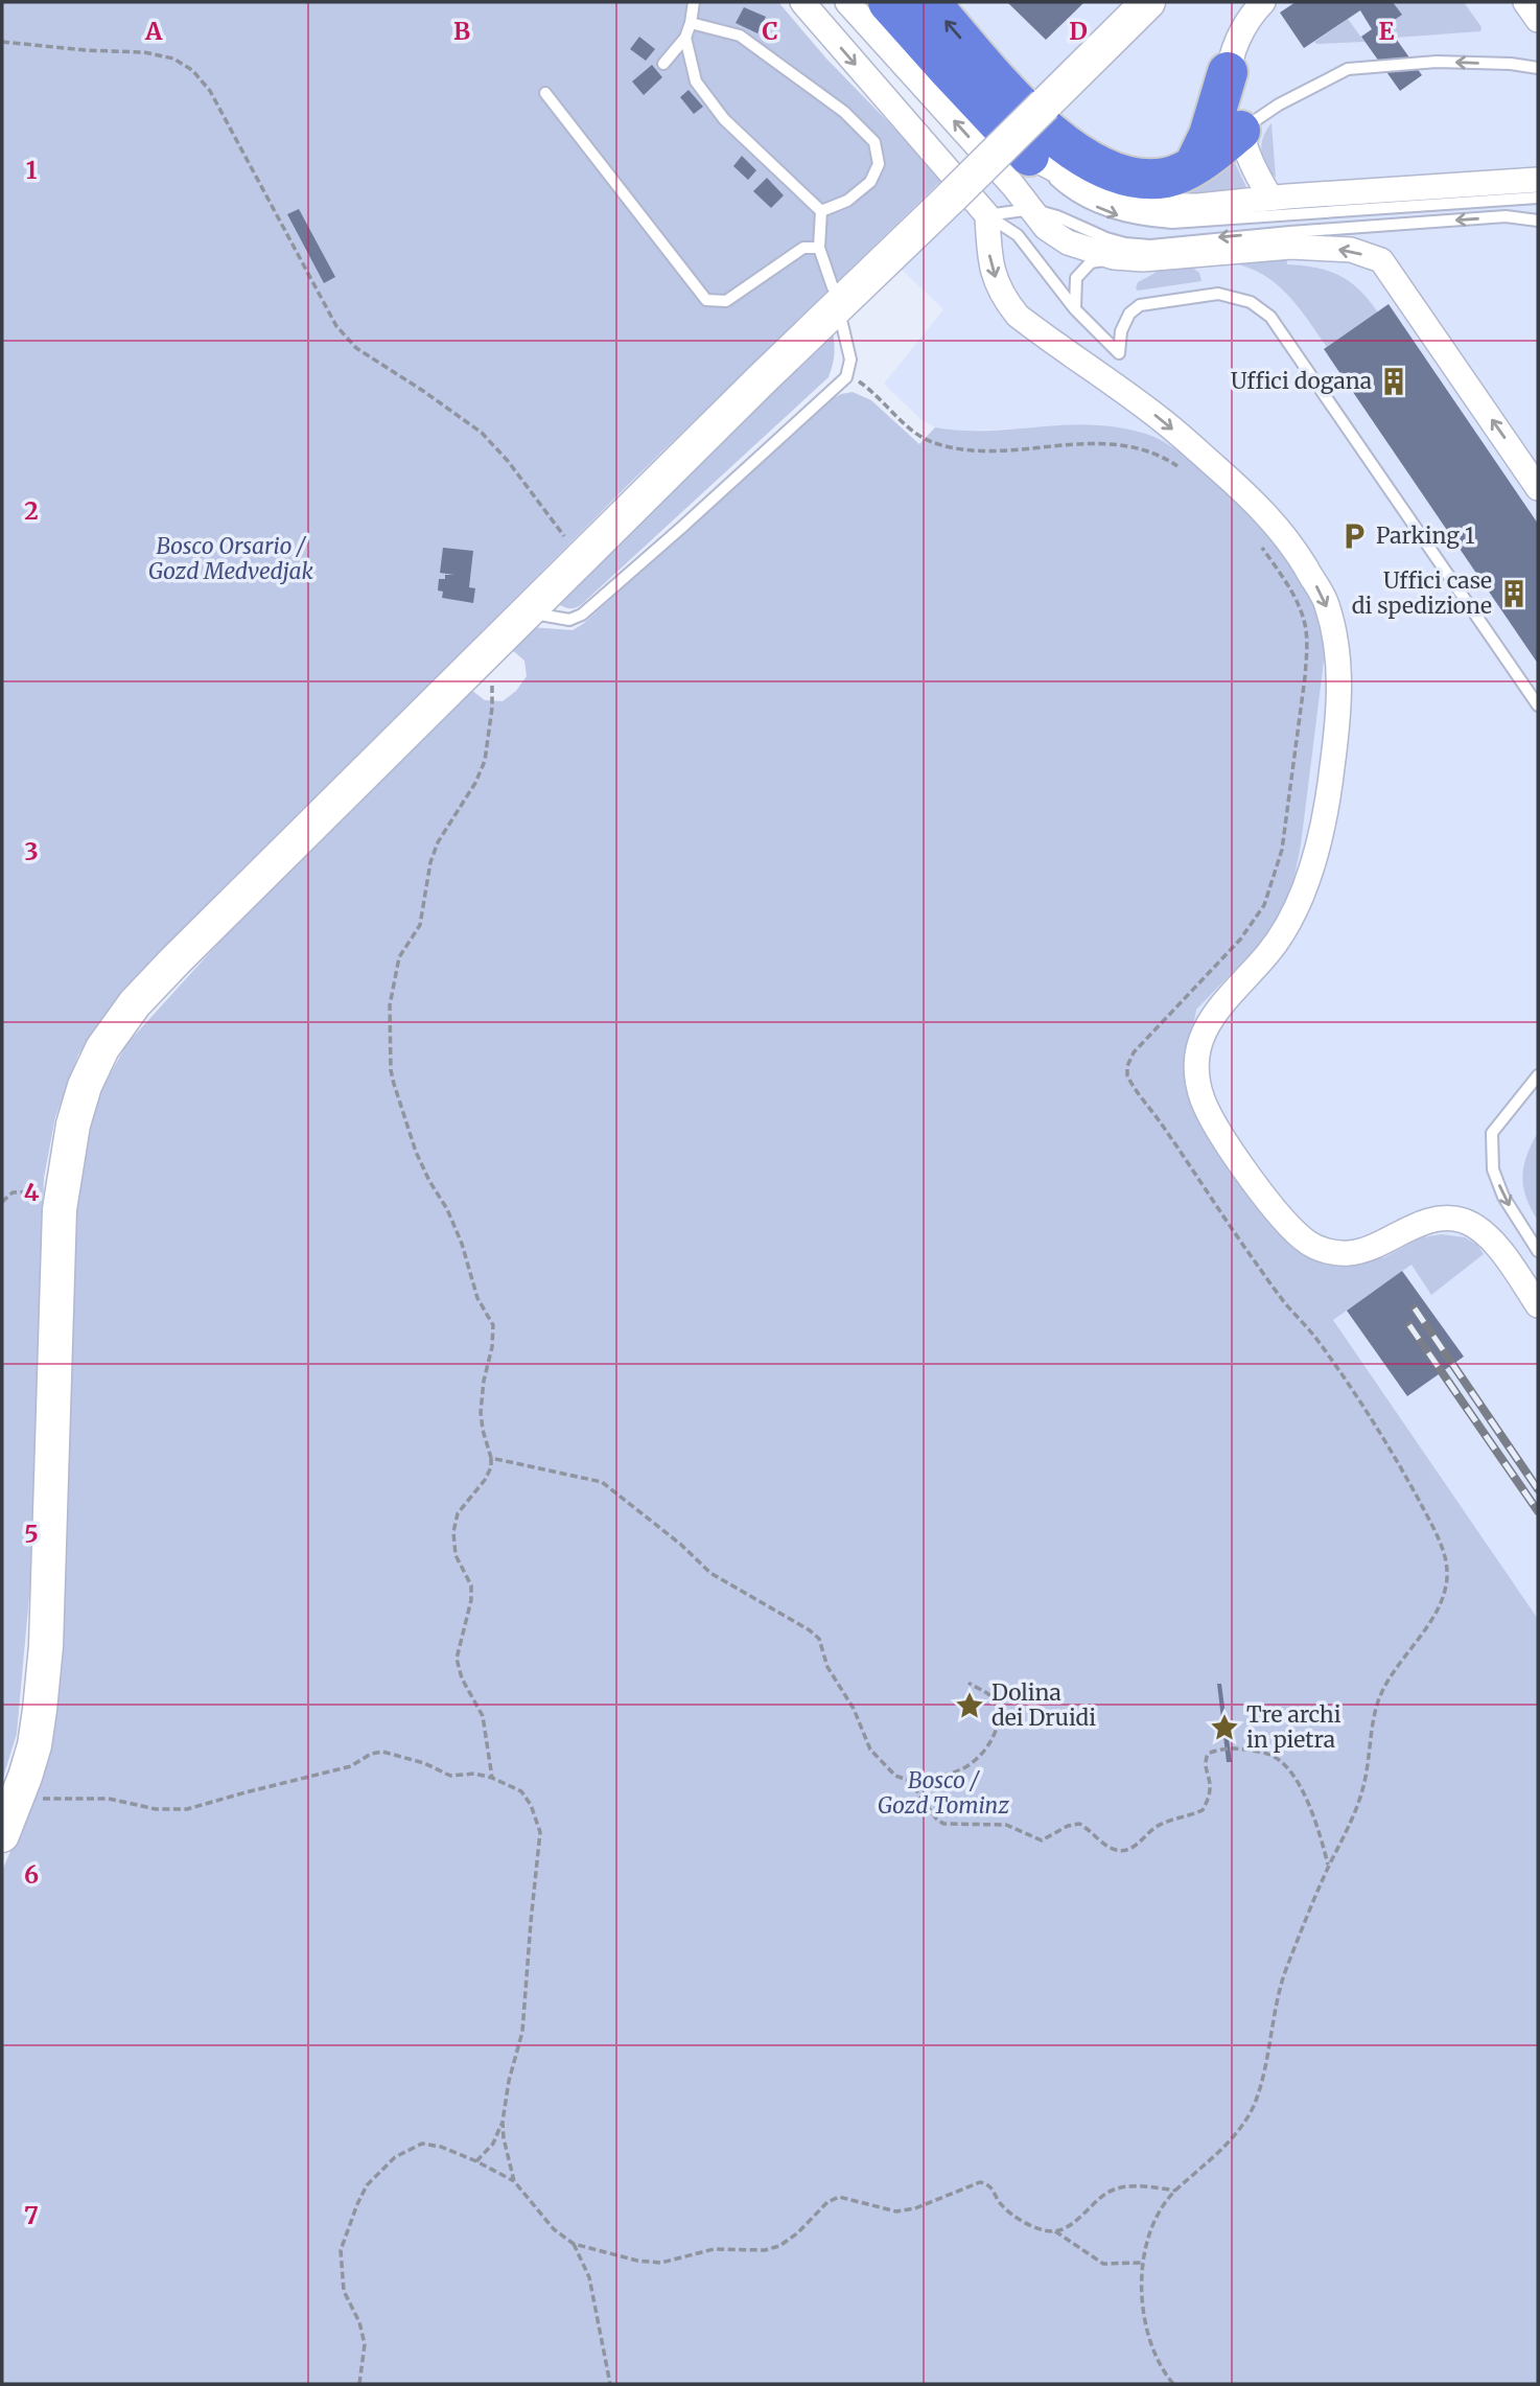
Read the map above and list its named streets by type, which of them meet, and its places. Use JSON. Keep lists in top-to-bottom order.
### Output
{
  "parks": ["Bosco Orsario / Gozd Medvedjak", "Bosco / Gozd Tominz"],
  "places": {
    "building": ["Uffici dogana", "Uffici case di spedizione"],
    "parking": ["Parking 1"],
    "place": ["Dolina dei Druidi", "Tre archi in pietra"]
  },
  "grid": {
    "columns": [
      "A",
      "B",
      "C",
      "D",
      "E"
    ],
    "rows": [
      "1",
      "2",
      "3",
      "4",
      "5",
      "6",
      "7"
    ]
  }
}
